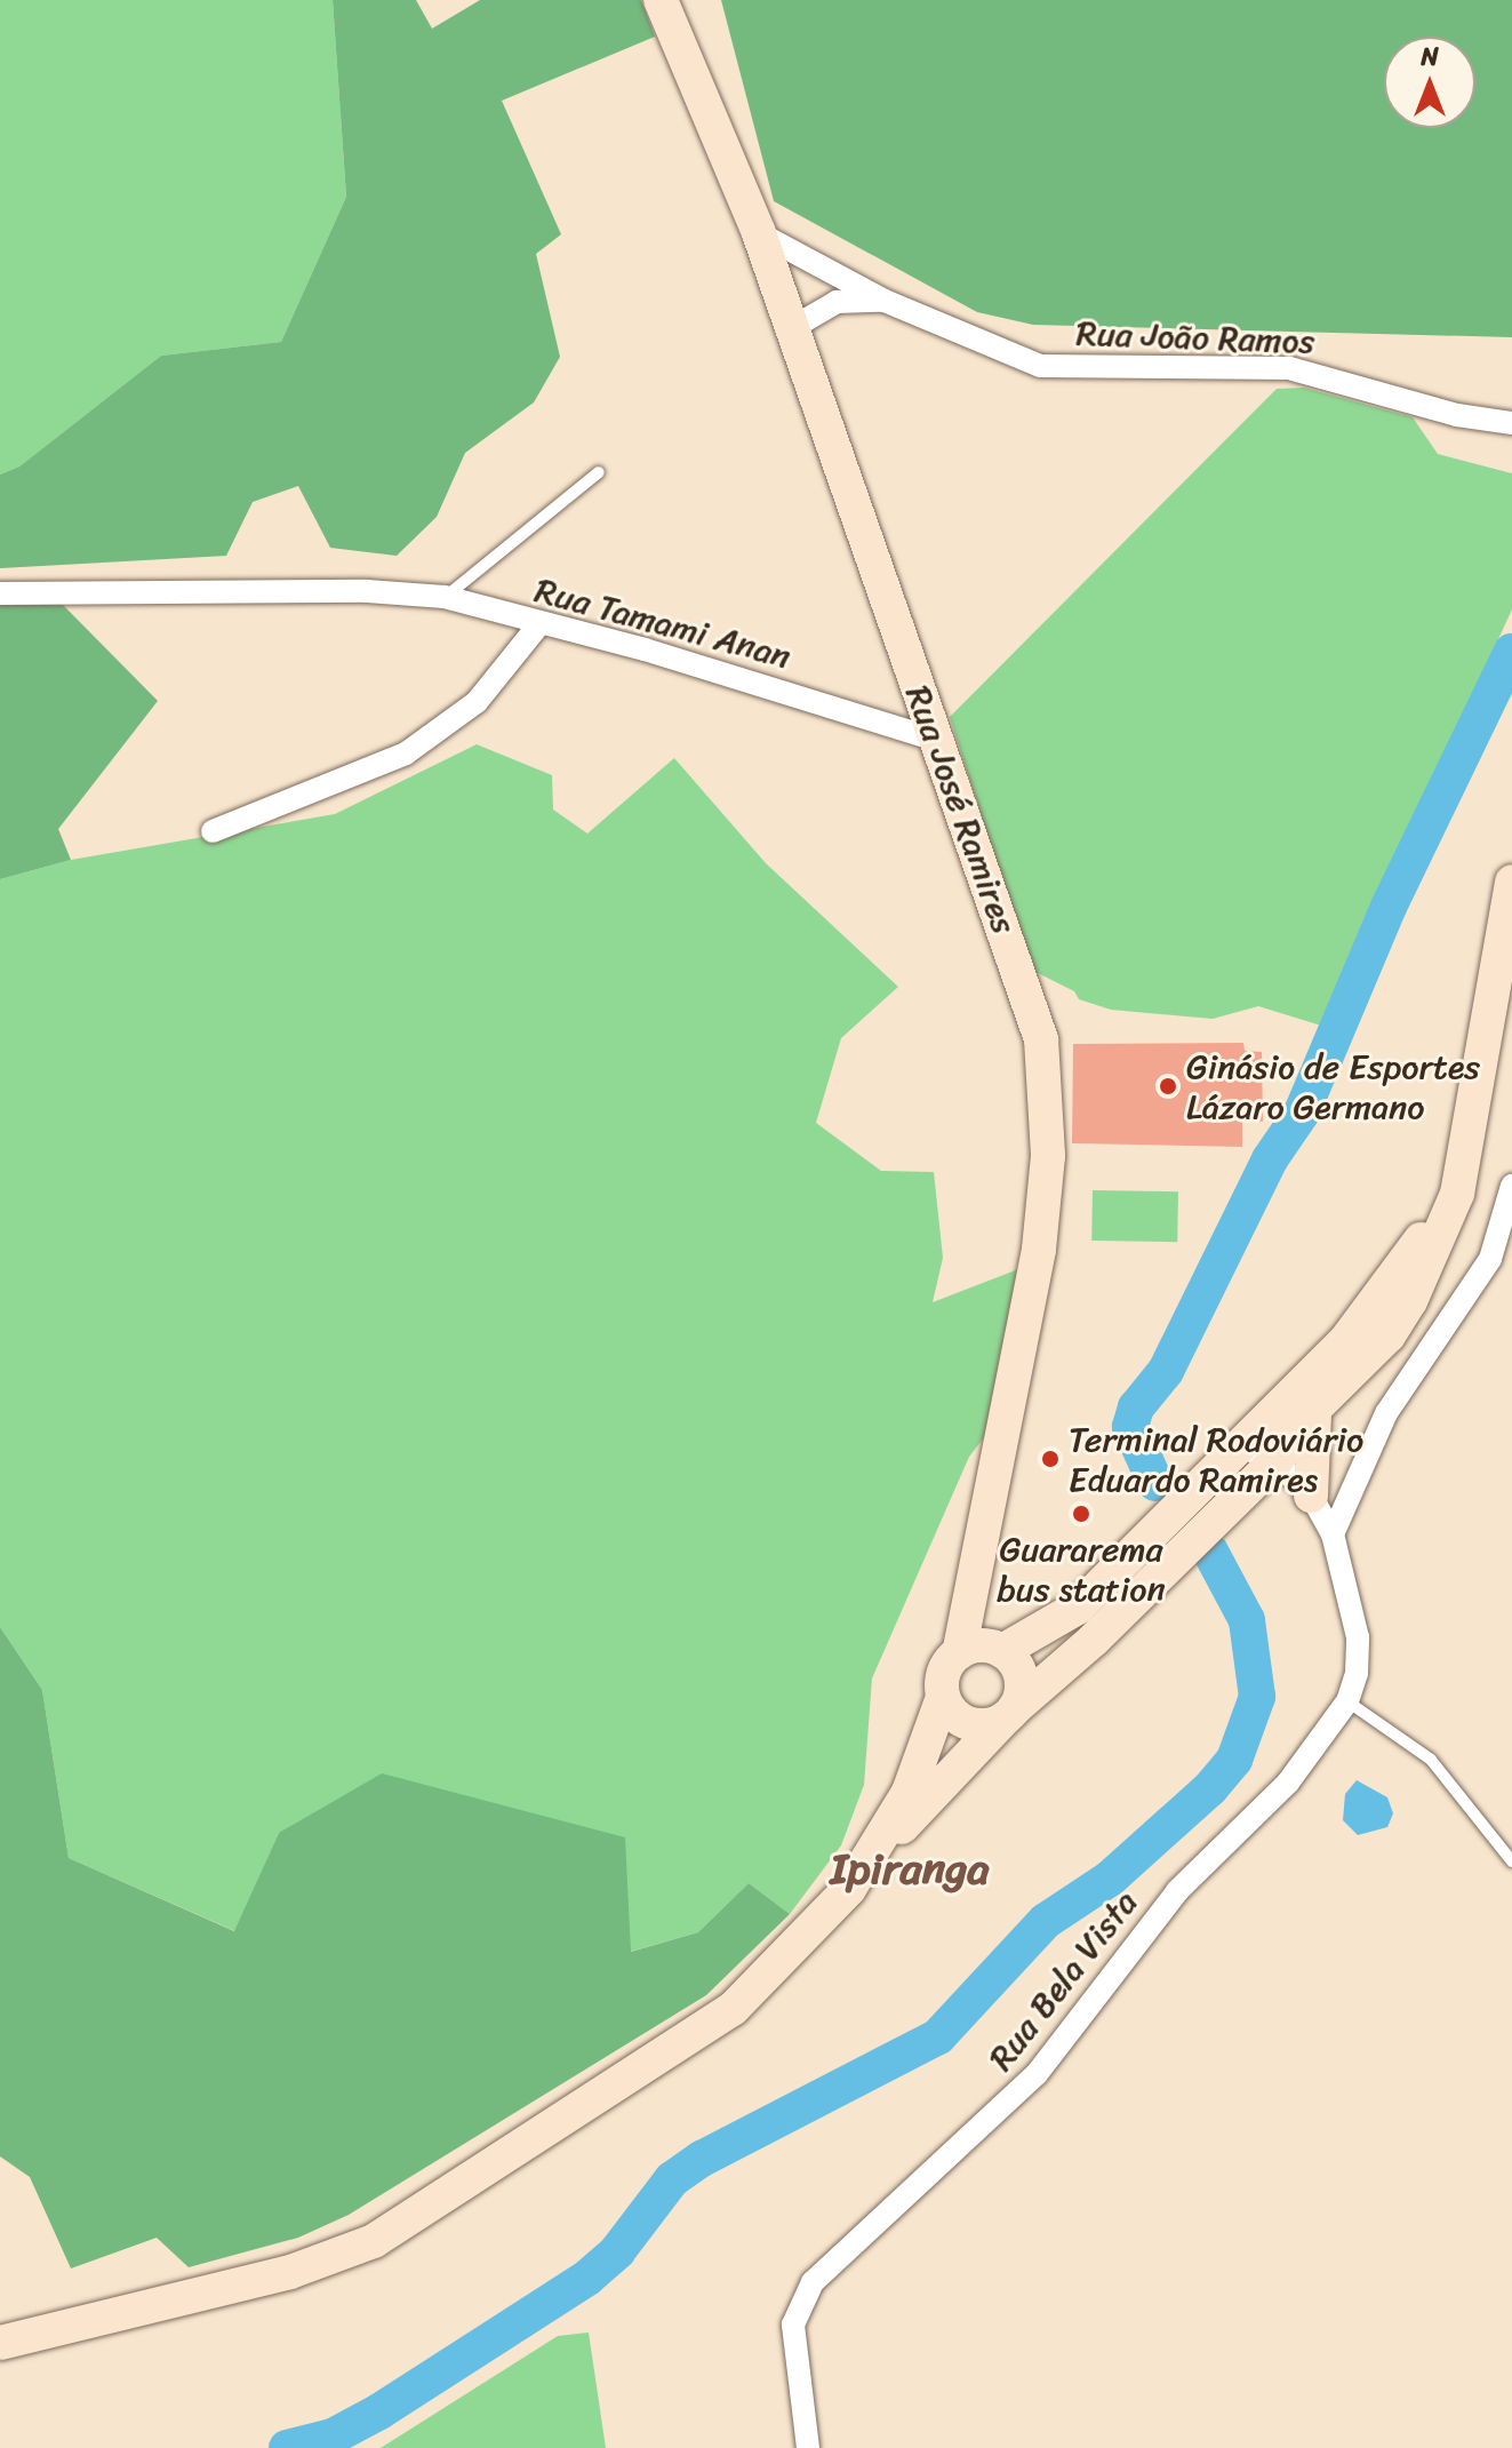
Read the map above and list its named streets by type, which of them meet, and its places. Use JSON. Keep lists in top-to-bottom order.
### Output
{
  "streets": {
    "main road": ["Rua José Ramires"],
    "street": ["Rua João Ramos", "Rua Tamami Anan", "Rua Bela Vista"]
  },
  "crossings": [
    ["Rua João Ramos", "Rua José Ramires"],
    ["Rua Tamami Anan", "Rua José Ramires"]
  ],
  "districts": ["Ipiranga"],
  "places": ["Ginásio de Esportes Lázaro Germano", "Terminal Rodoviário Eduardo Ramires", "Guararema bus station"],
  "north": "top"
}
